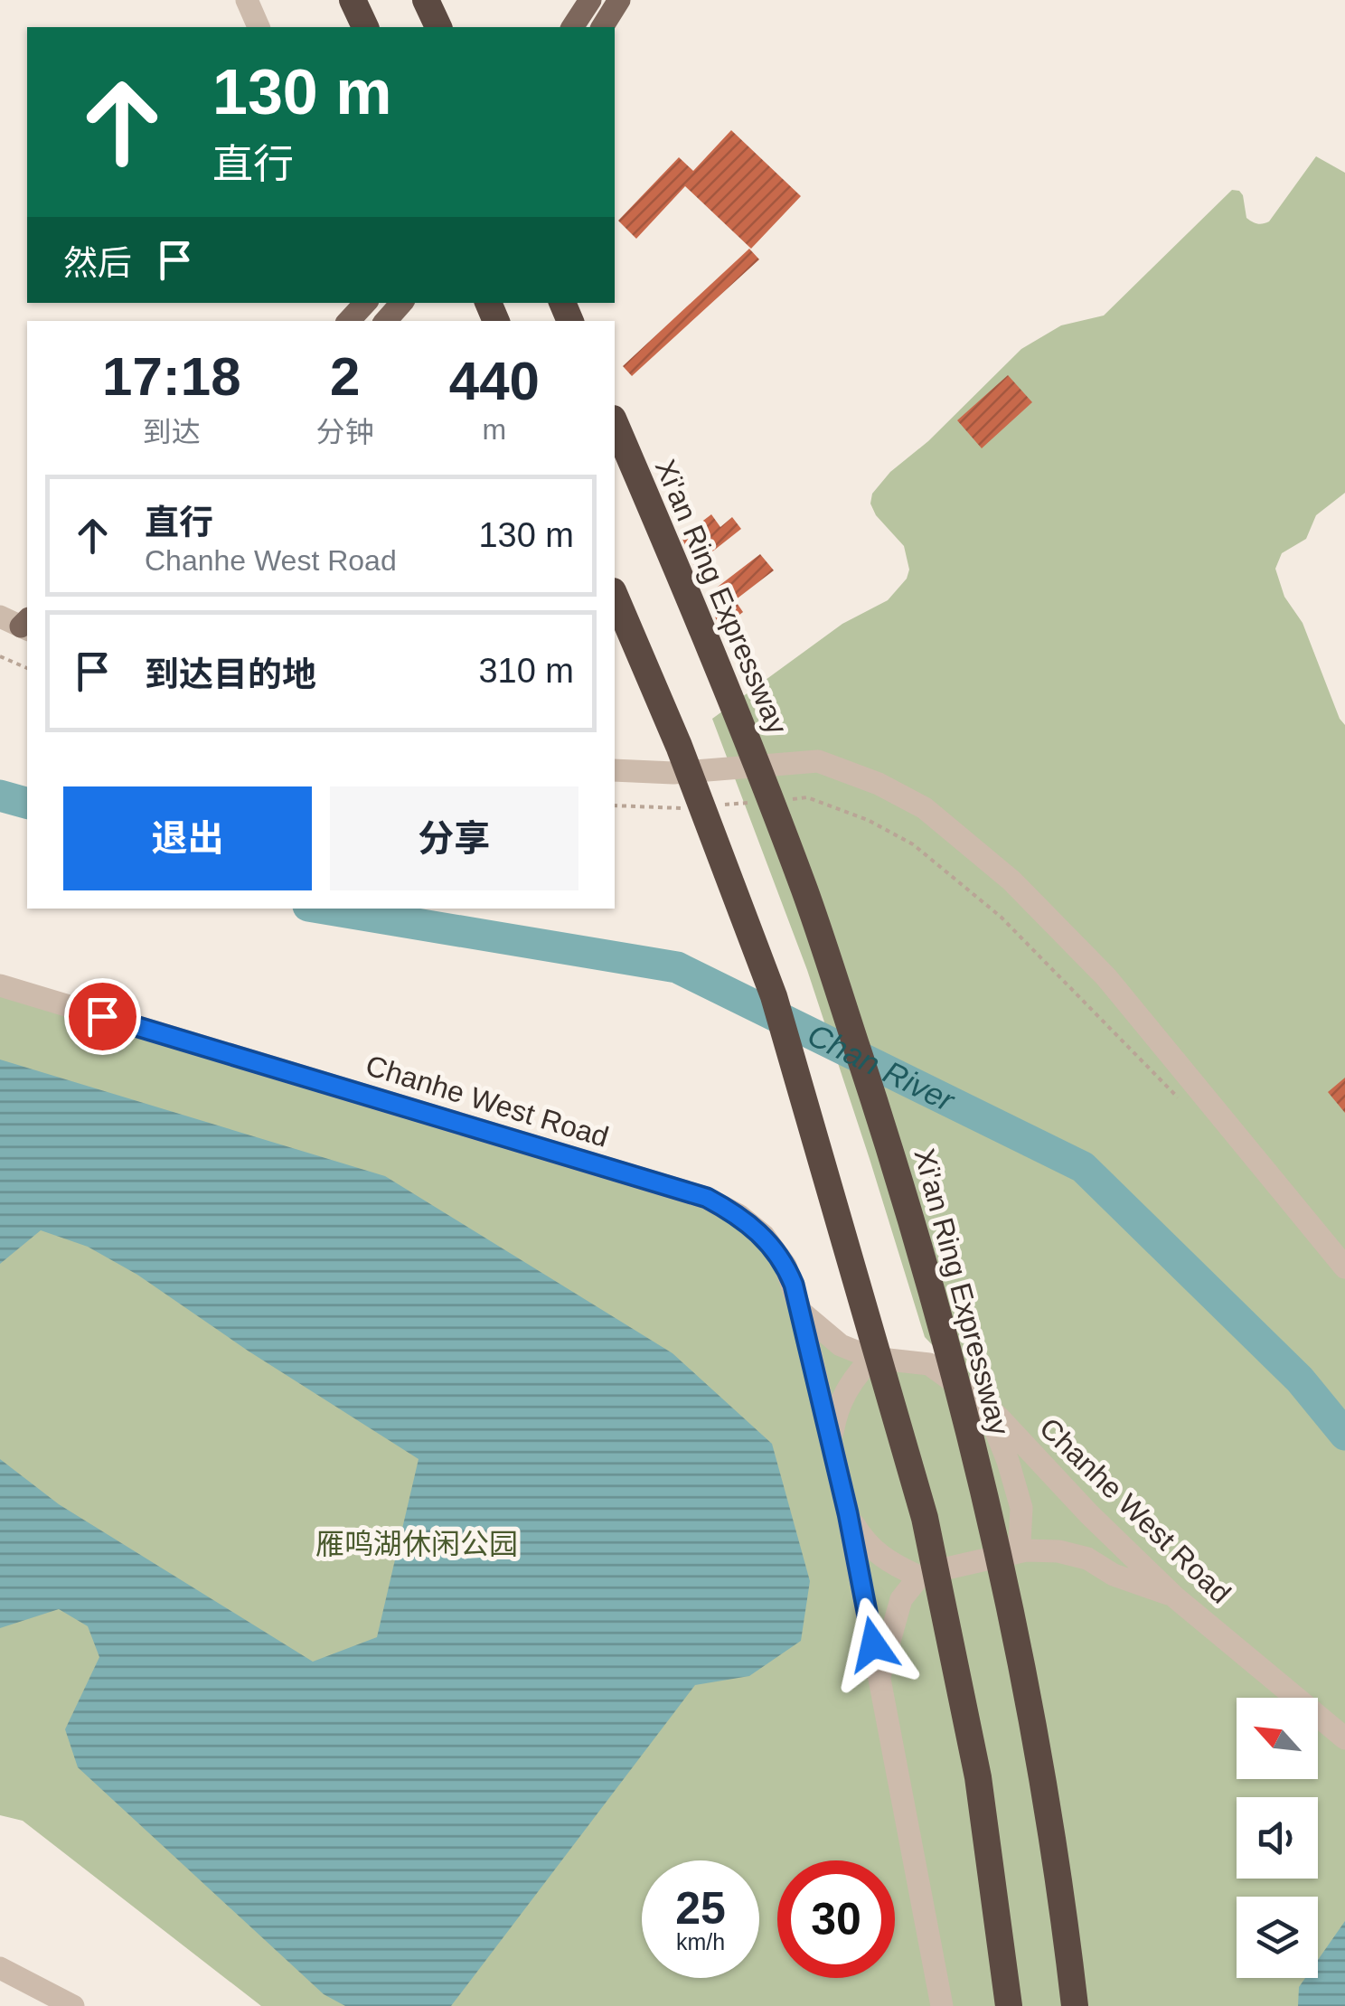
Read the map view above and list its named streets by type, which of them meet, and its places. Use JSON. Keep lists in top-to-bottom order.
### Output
{
  "streets": {
    "highway": ["Xi'an Ring Expressway"],
    "street": ["Chanhe West Road"]
  },
  "water": ["Chan River"],
  "parks": ["雁鸣湖休闲公园"],
  "north": "top left",
  "page": {
    "turn": ["130 m", "直行"],
    "then": "然后",
    "eta": [
      "17:18",
      "到达",
      "2",
      "分钟",
      "440",
      "m"
    ],
    "list": [
      {
        "name": "直行",
        "note": "Chanhe West Road",
        "value": "130 m"
      },
      {
        "name": "到达目的地",
        "value": "310 m"
      }
    ],
    "buttons": ["退出", "分享"],
    "speed": "25 km/h",
    "limit": "30"
  }
}
